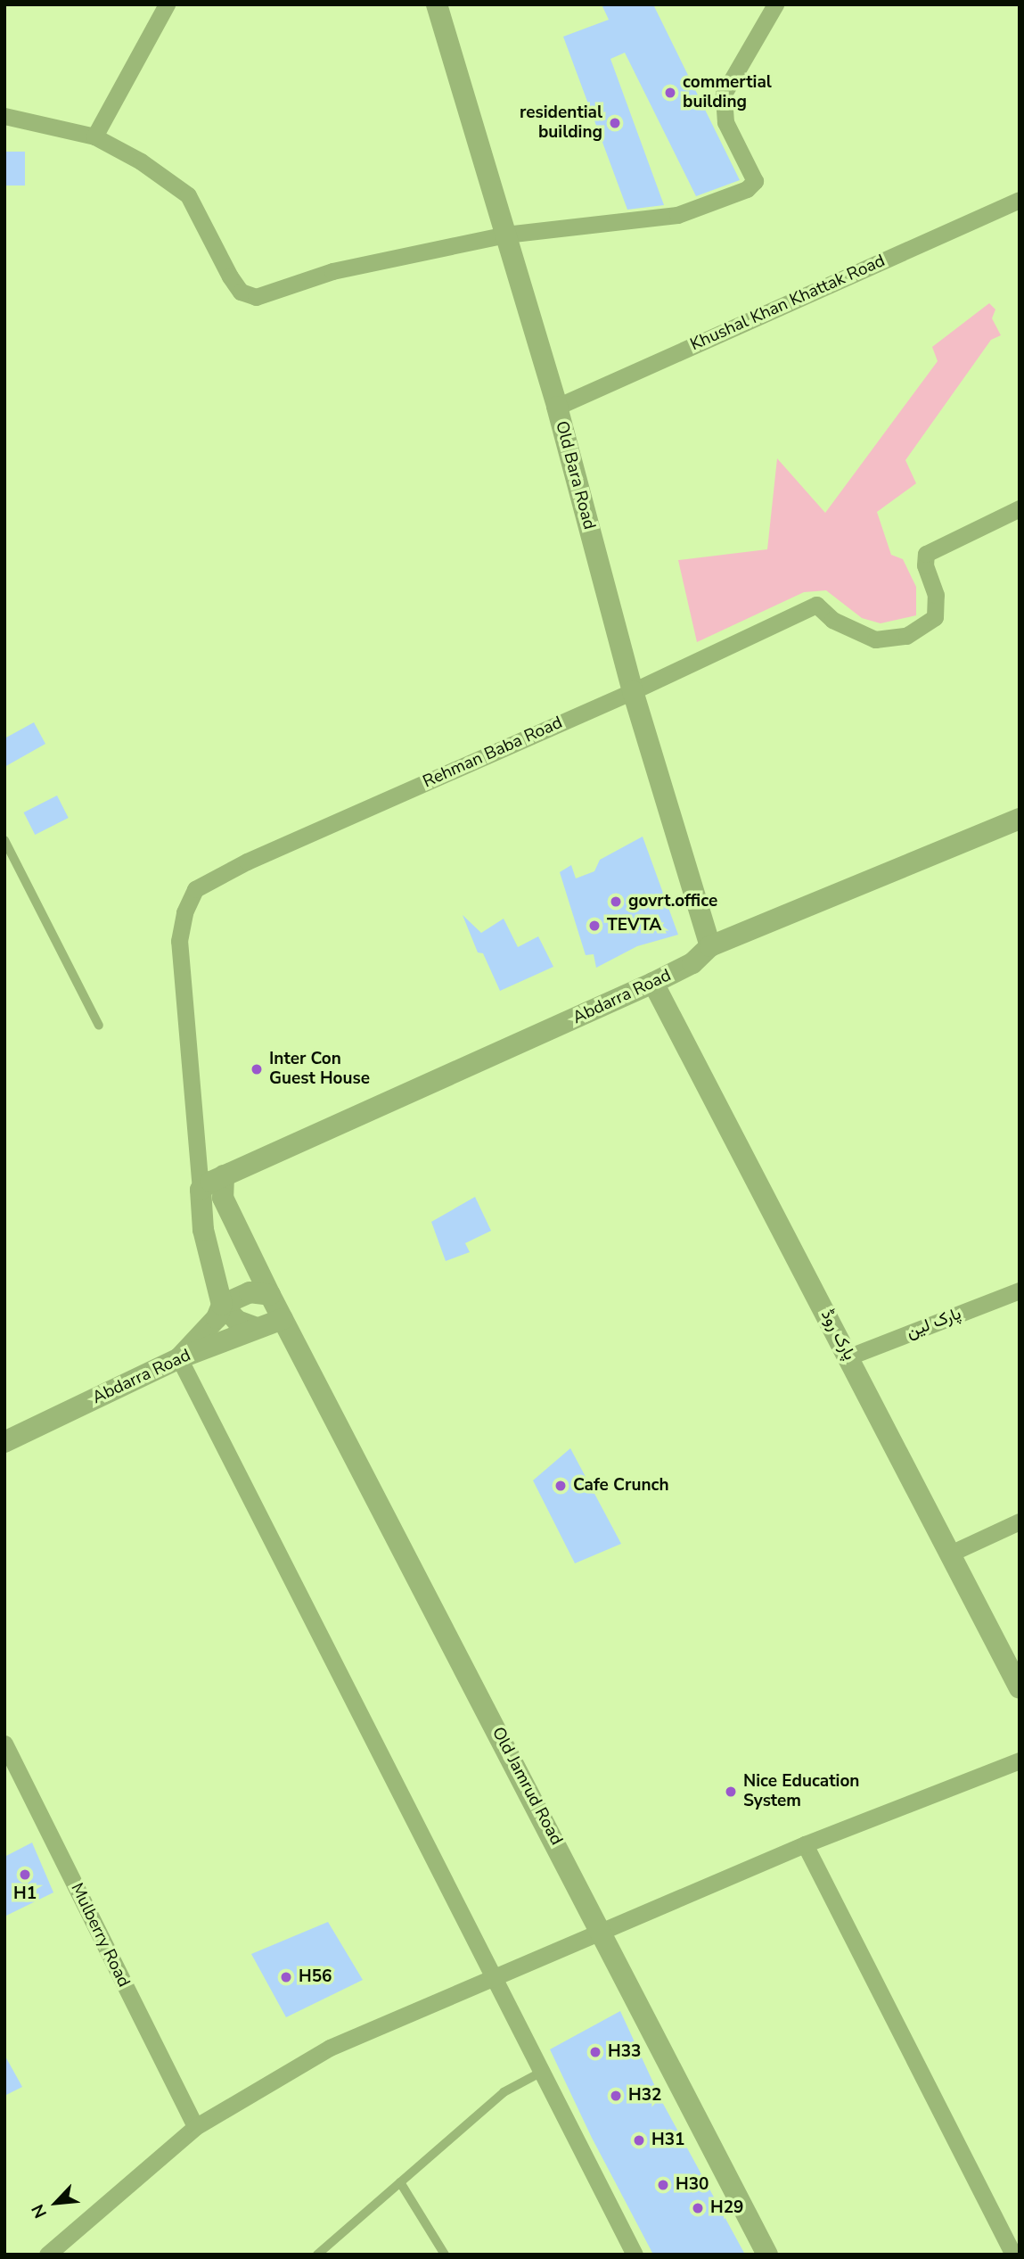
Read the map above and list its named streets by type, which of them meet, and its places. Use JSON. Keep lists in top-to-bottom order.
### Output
{
  "streets": {
    "street": [
      "Khushal Khan Khattak Road",
      "Old Bara Road",
      "Rehman Baba Road",
      "Abdarra Road",
      "پارک لین",
      "پارک روڈ",
      "Old Jamrud Road",
      "Mulberry Road"
    ]
  },
  "crossings": [
    ["Khushal Khan Khattak Road", "Old Bara Road"],
    ["Old Bara Road", "Rehman Baba Road"],
    ["Old Bara Road", "Abdarra Road"],
    ["Abdarra Road", "پارک روڈ"],
    ["Abdarra Road", "Old Jamrud Road"],
    ["پارک لین", "پارک روڈ"]
  ],
  "places": [
    "commertial building",
    "residential building",
    "govrt.office",
    "TEVTA",
    "Inter Con Guest House",
    "Cafe Crunch",
    "Nice Education System",
    "H1",
    "H56",
    "H33",
    "H32",
    "H31",
    "H30",
    "H29"
  ],
  "north": "bottom left"
}
